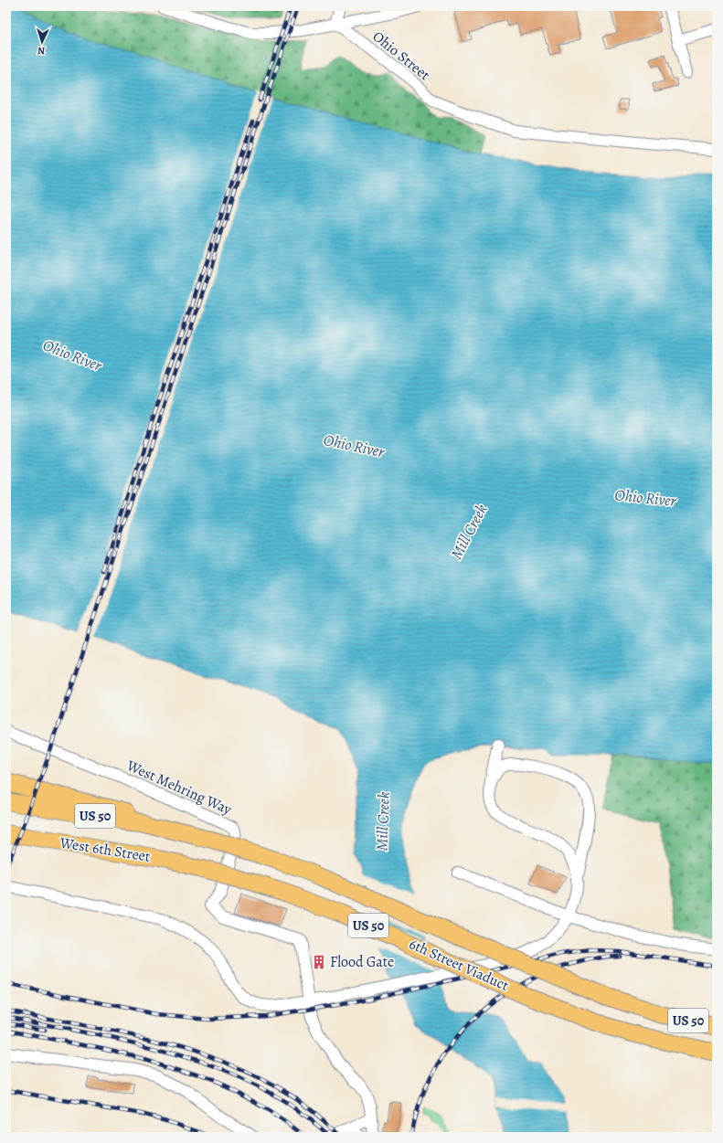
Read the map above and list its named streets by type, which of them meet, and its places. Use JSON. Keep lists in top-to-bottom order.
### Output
{
  "streets": {
    "highway": ["US 50", "West 6th Street", "6th Street Viaduct"],
    "street": ["Ohio Street", "West Mehring Way"]
  },
  "crossings": [
    ["US 50", "6th Street Viaduct"],
    ["West 6th Street", "6th Street Viaduct"]
  ],
  "water": ["Ohio River", "Mill Creek"],
  "places": {
    "building": ["Flood Gate"]
  },
  "north": "bottom"
}
